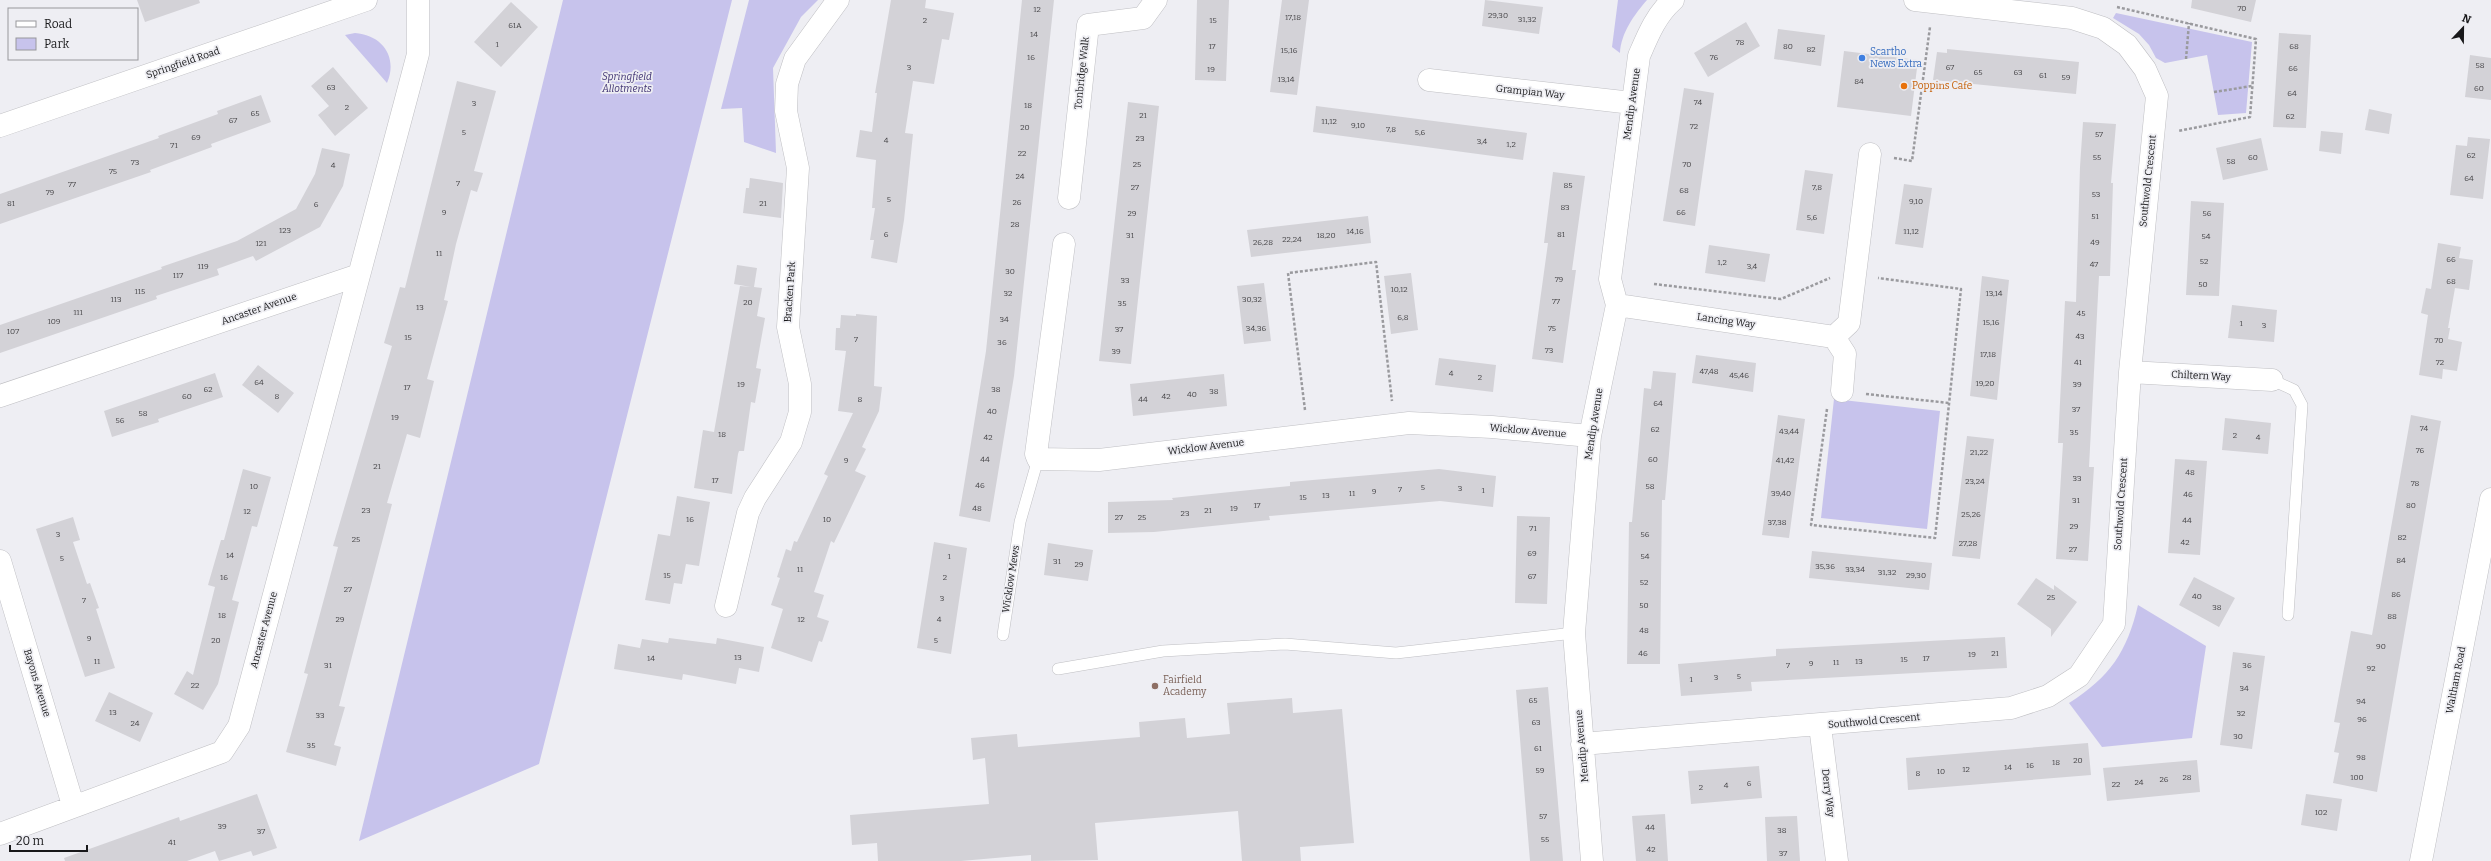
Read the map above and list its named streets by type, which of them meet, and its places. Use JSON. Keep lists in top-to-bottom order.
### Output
{
  "streets": {
    "street": [
      "Springfield Road",
      "Tonbridge Walk",
      "Grampian Way",
      "Mendip Avenue",
      "Southwold Crescent",
      "Bracken Park",
      "Ancaster Avenue",
      "Lancing Way",
      "Chiltern Way",
      "Wicklow Avenue",
      "Waltham Road",
      "Bayons Avenue",
      "Derry Way"
    ],
    "lane": ["Wicklow Mews"]
  },
  "crossings": [
    ["Grampian Way", "Mendip Avenue"],
    ["Mendip Avenue", "Southwold Crescent"],
    ["Mendip Avenue", "Lancing Way"],
    ["Mendip Avenue", "Wicklow Avenue"],
    ["Southwold Crescent", "Chiltern Way"],
    ["Southwold Crescent", "Derry Way"],
    ["Ancaster Avenue", "Bayons Avenue"],
    ["Wicklow Avenue", "Wicklow Mews"]
  ],
  "parks": ["Springfield Allotments"],
  "places": ["Scartho News Extra", "Poppins Cafe", "Fairfield Academy"],
  "house_numbers": [
    "70",
    "12",
    "29,30",
    "17,18",
    "31,32",
    "2",
    "15",
    "61A",
    "14",
    "78",
    "1",
    "17",
    "80",
    "68",
    "82",
    "15,16",
    "16",
    "76",
    "58",
    "3",
    "67",
    "66",
    "19",
    "65",
    "63",
    "61",
    "59",
    "13,14",
    "84",
    "63",
    "60",
    "64",
    "74",
    "3",
    "18",
    "2",
    "65",
    "21",
    "62",
    "67",
    "11,12",
    "9,10",
    "72",
    "20",
    "7,8",
    "5",
    "5,6",
    "57",
    "69",
    "23",
    "4",
    "3,4",
    "1,2",
    "71",
    "22",
    "62",
    "55",
    "60",
    "58",
    "73",
    "25",
    "70",
    "4",
    "75",
    "24",
    "64",
    "7",
    "77",
    "85",
    "27",
    "7,8",
    "68",
    "79",
    "53",
    "5",
    "9,10",
    "26",
    "81",
    "21",
    "6",
    "83",
    "9",
    "66",
    "29",
    "56",
    "51",
    "5,6",
    "28",
    "123",
    "14,16",
    "11,12",
    "6",
    "81",
    "31",
    "18,20",
    "54",
    "22,24",
    "26,28",
    "49",
    "121",
    "11",
    "66",
    "52",
    "1,2",
    "47",
    "119",
    "3,4",
    "30",
    "117",
    "79",
    "33",
    "68",
    "50",
    "10,12",
    "115",
    "32",
    "13,14",
    "113",
    "30,32",
    "77",
    "20",
    "35",
    "13",
    "111",
    "45",
    "6,8",
    "34",
    "109",
    "15,16",
    "1",
    "3",
    "34,36",
    "75",
    "37",
    "107",
    "43",
    "15",
    "7",
    "70",
    "36",
    "73",
    "39",
    "17,18",
    "41",
    "72",
    "47,48",
    "4",
    "45,46",
    "2",
    "64",
    "19,20",
    "19",
    "39",
    "17",
    "62",
    "38",
    "38",
    "40",
    "60",
    "8",
    "42",
    "8",
    "44",
    "64",
    "37",
    "40",
    "58",
    "19",
    "56",
    "74",
    "62",
    "43,44",
    "35",
    "18",
    "2",
    "42",
    "4",
    "76",
    "21,22",
    "44",
    "60",
    "9",
    "41,42",
    "21",
    "48",
    "33",
    "17",
    "23,24",
    "78",
    "46",
    "10",
    "58",
    "5",
    "3",
    "7",
    "1",
    "9",
    "11",
    "39,40",
    "46",
    "13",
    "15",
    "31",
    "17",
    "80",
    "48",
    "19",
    "23",
    "21",
    "12",
    "23",
    "25,26",
    "27",
    "25",
    "16",
    "10",
    "44",
    "37,38",
    "29",
    "71",
    "3",
    "56",
    "82",
    "25",
    "42",
    "27,28",
    "27",
    "69",
    "14",
    "1",
    "54",
    "5",
    "84",
    "31",
    "29",
    "35,36",
    "11",
    "33,34",
    "31,32",
    "15",
    "29,30",
    "67",
    "16",
    "2",
    "52",
    "27",
    "86",
    "40",
    "25",
    "3",
    "7",
    "50",
    "38",
    "18",
    "88",
    "29",
    "12",
    "4",
    "48",
    "9",
    "20",
    "5",
    "90",
    "46",
    "21",
    "19",
    "13",
    "14",
    "17",
    "15",
    "11",
    "13",
    "11",
    "9",
    "31",
    "7",
    "36",
    "92",
    "5",
    "3",
    "1",
    "22",
    "34",
    "65",
    "94",
    "13",
    "32",
    "33",
    "96",
    "63",
    "24",
    "30",
    "35",
    "61",
    "98",
    "20",
    "18",
    "16",
    "14",
    "12",
    "59",
    "10",
    "8",
    "28",
    "100",
    "26",
    "24",
    "6",
    "22",
    "4",
    "2",
    "102",
    "57",
    "39",
    "44",
    "38",
    "37",
    "55",
    "41",
    "42",
    "37"
  ],
  "legend": ["Road", "Park"],
  "scale_bar": "20 m",
  "north": "top"
}
